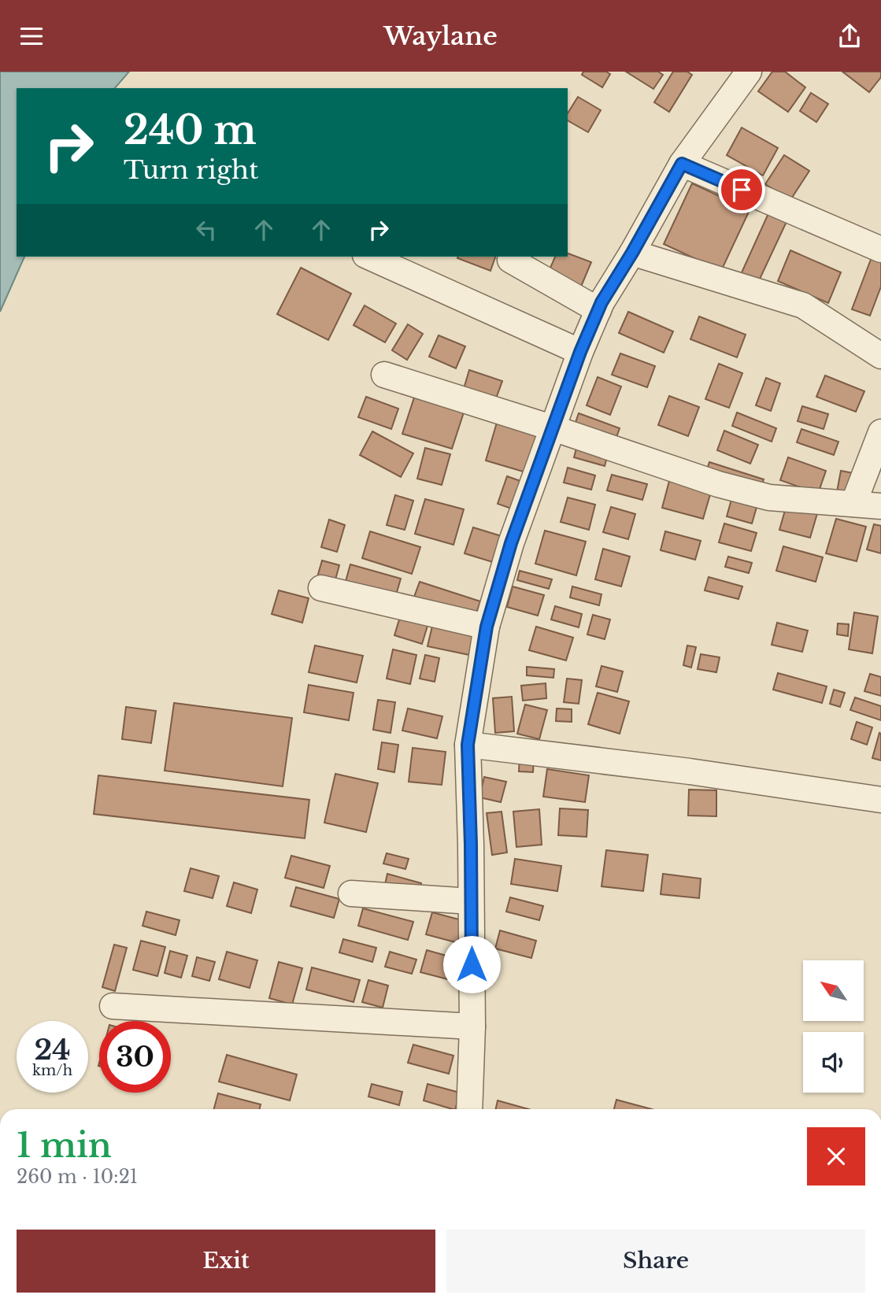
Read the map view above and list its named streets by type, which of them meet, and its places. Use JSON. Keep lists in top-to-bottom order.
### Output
{
  "north": "top left",
  "page": {
    "header": "Waylane",
    "turn": ["240 m", "Turn right"],
    "speed": "24 km/h",
    "limit": "30",
    "heading": ["1 min", "260 m · 10:21"],
    "buttons": ["Exit", "Share"]
  }
}
